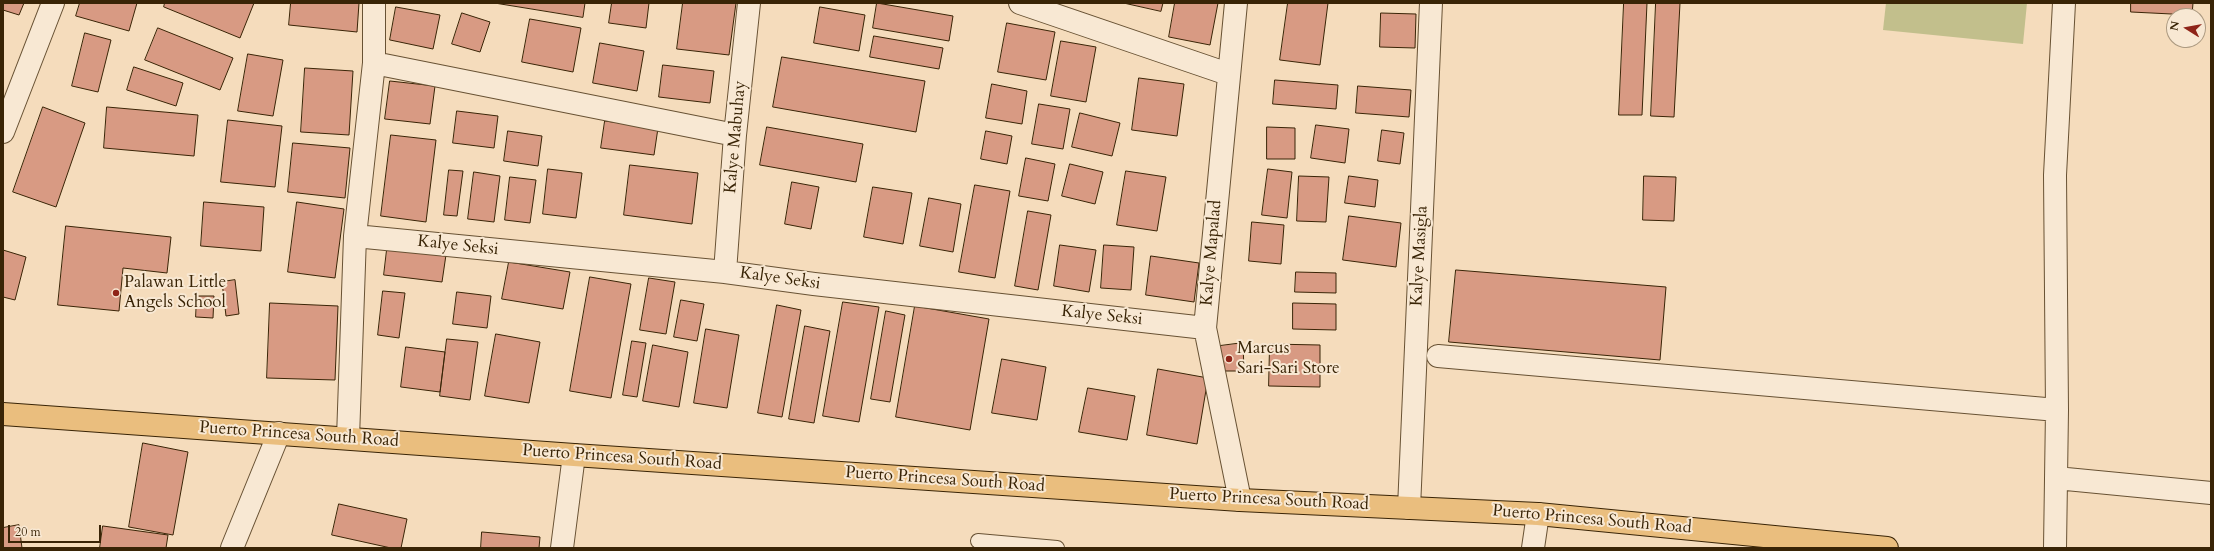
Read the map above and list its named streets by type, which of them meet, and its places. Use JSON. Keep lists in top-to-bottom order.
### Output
{
  "streets": {
    "main road": ["Puerto Princesa South Road"],
    "street": [
      "Kalye Mabuhay",
      "Kalye Seksi",
      "Kalye Mapalad",
      "Kalye Masigla"
    ]
  },
  "crossings": [
    ["Kalye Mabuhay", "Kalye Seksi"],
    ["Kalye Seksi", "Kalye Mapalad"],
    ["Kalye Mapalad", "Puerto Princesa South Road"],
    ["Kalye Masigla", "Puerto Princesa South Road"]
  ],
  "places": ["Palawan Little Angels School", "Marcus Sari-Sari Store"],
  "scale_bar": "20 m",
  "north": "left"
}
